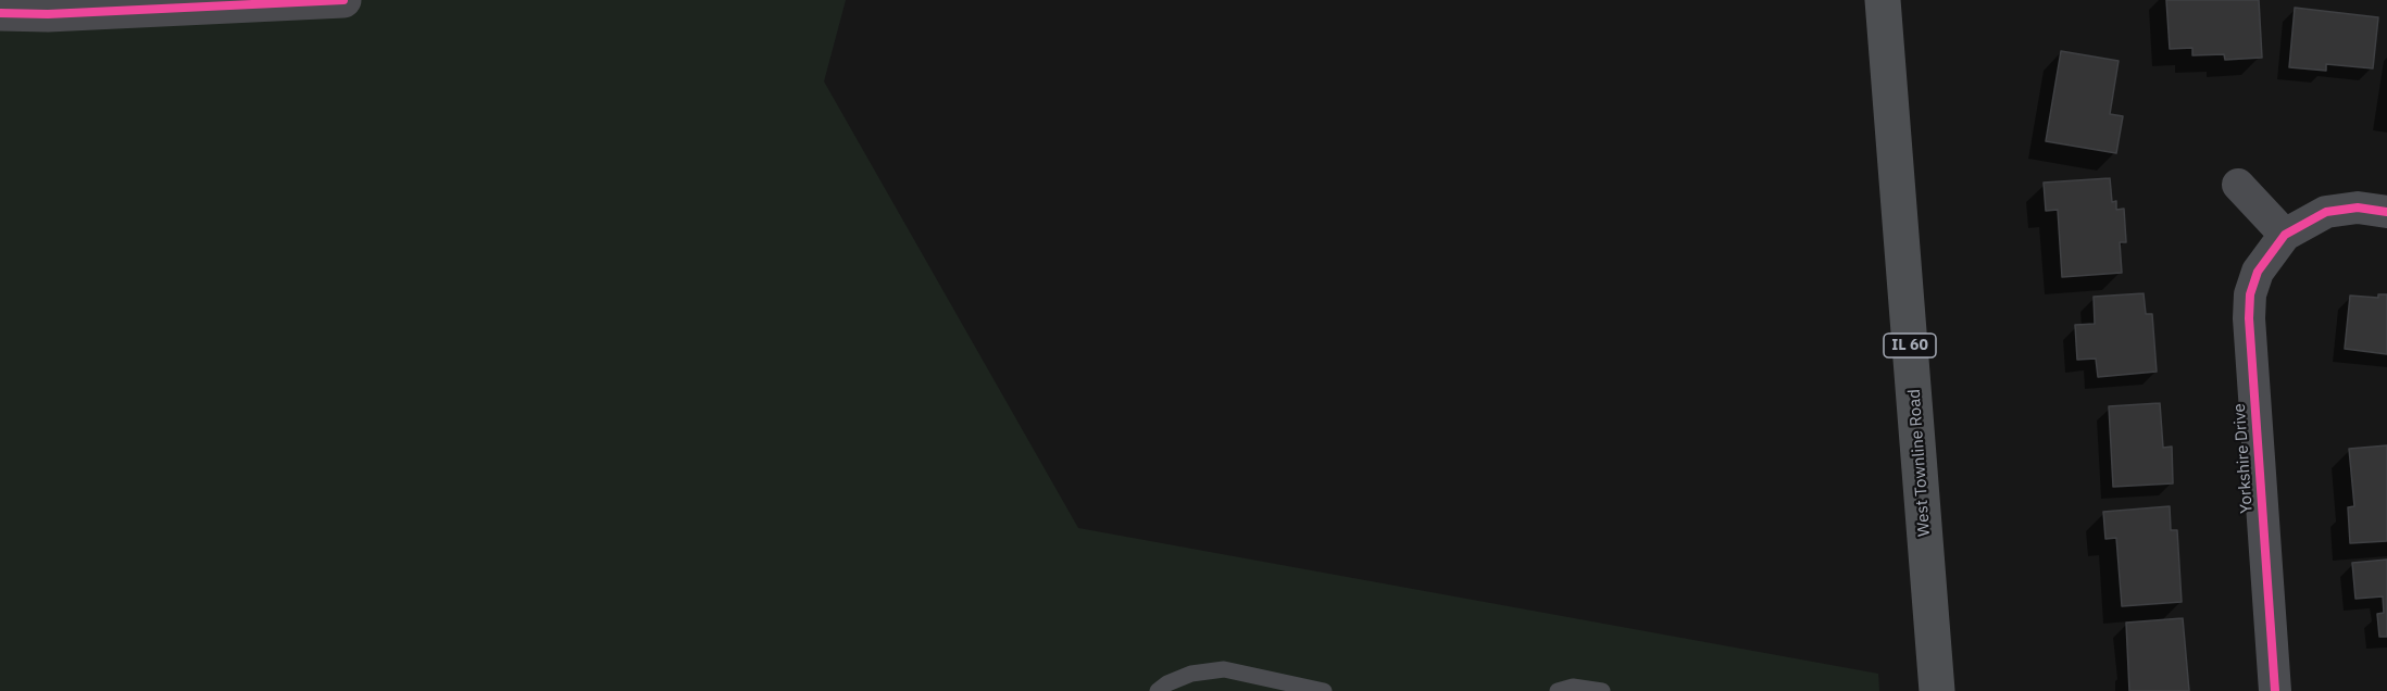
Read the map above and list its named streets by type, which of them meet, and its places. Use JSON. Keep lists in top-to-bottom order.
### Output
{
  "streets": {
    "main road": ["IL 60", "West Townline Road"],
    "street": ["Yorkshire Drive"]
  }
}
